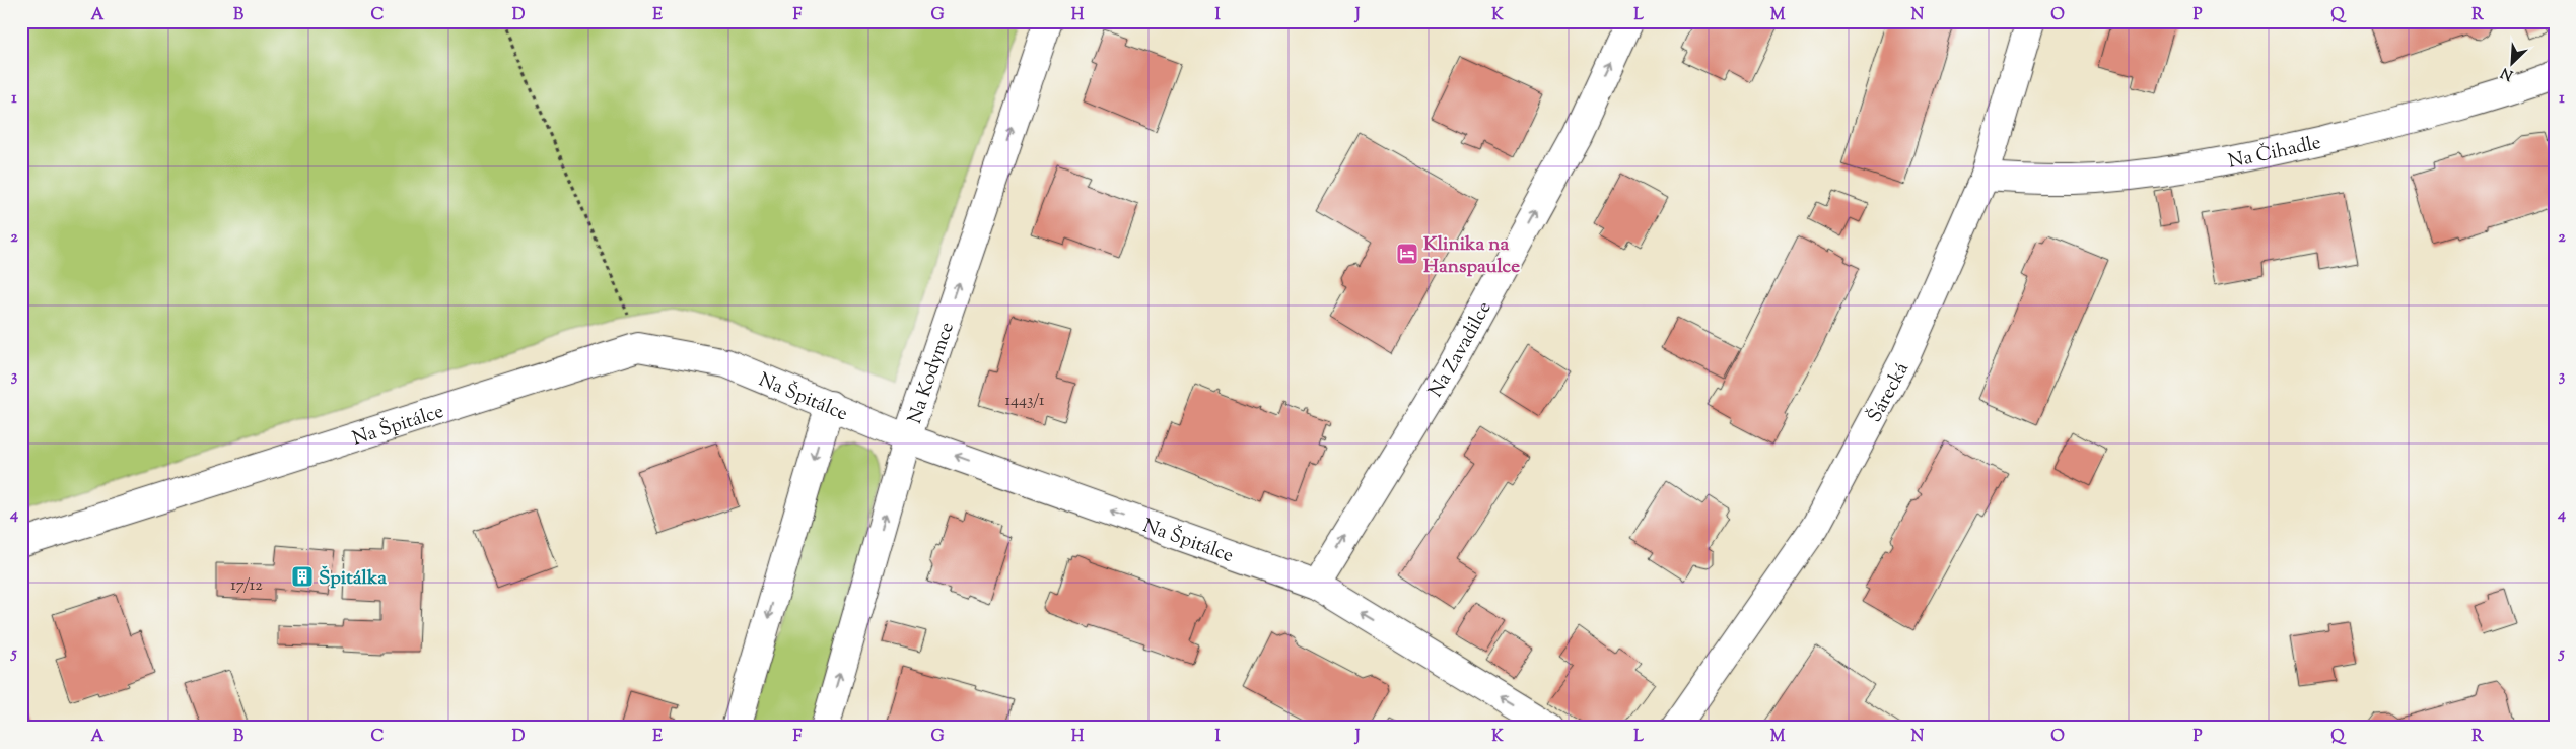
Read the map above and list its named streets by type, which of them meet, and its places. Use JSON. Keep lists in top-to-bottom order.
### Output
{
  "streets": {
    "street": [
      "Na Čihadle",
      "Na Zavadilce",
      "Na Kodymce",
      "Šárecká",
      "Na Špitálce"
    ]
  },
  "crossings": [
    ["Na Čihadle", "Šárecká"],
    ["Na Zavadilce", "Na Špitálce"],
    ["Na Kodymce", "Na Špitálce"]
  ],
  "one_way": ["Na Zavadilce", "Na Špitálce"],
  "places": {
    "hotel": ["Klinika na Hanspaulce"],
    "building": ["Špitálka"]
  },
  "house_numbers": ["1443/1", "17/12"],
  "north": "bottom left",
  "grid": {
    "columns": [
      "A",
      "B",
      "C",
      "D",
      "E",
      "F",
      "G",
      "H",
      "I",
      "J",
      "K",
      "L",
      "M",
      "N",
      "O",
      "P",
      "Q",
      "R"
    ],
    "rows": [
      "1",
      "2",
      "3",
      "4",
      "5"
    ]
  }
}
